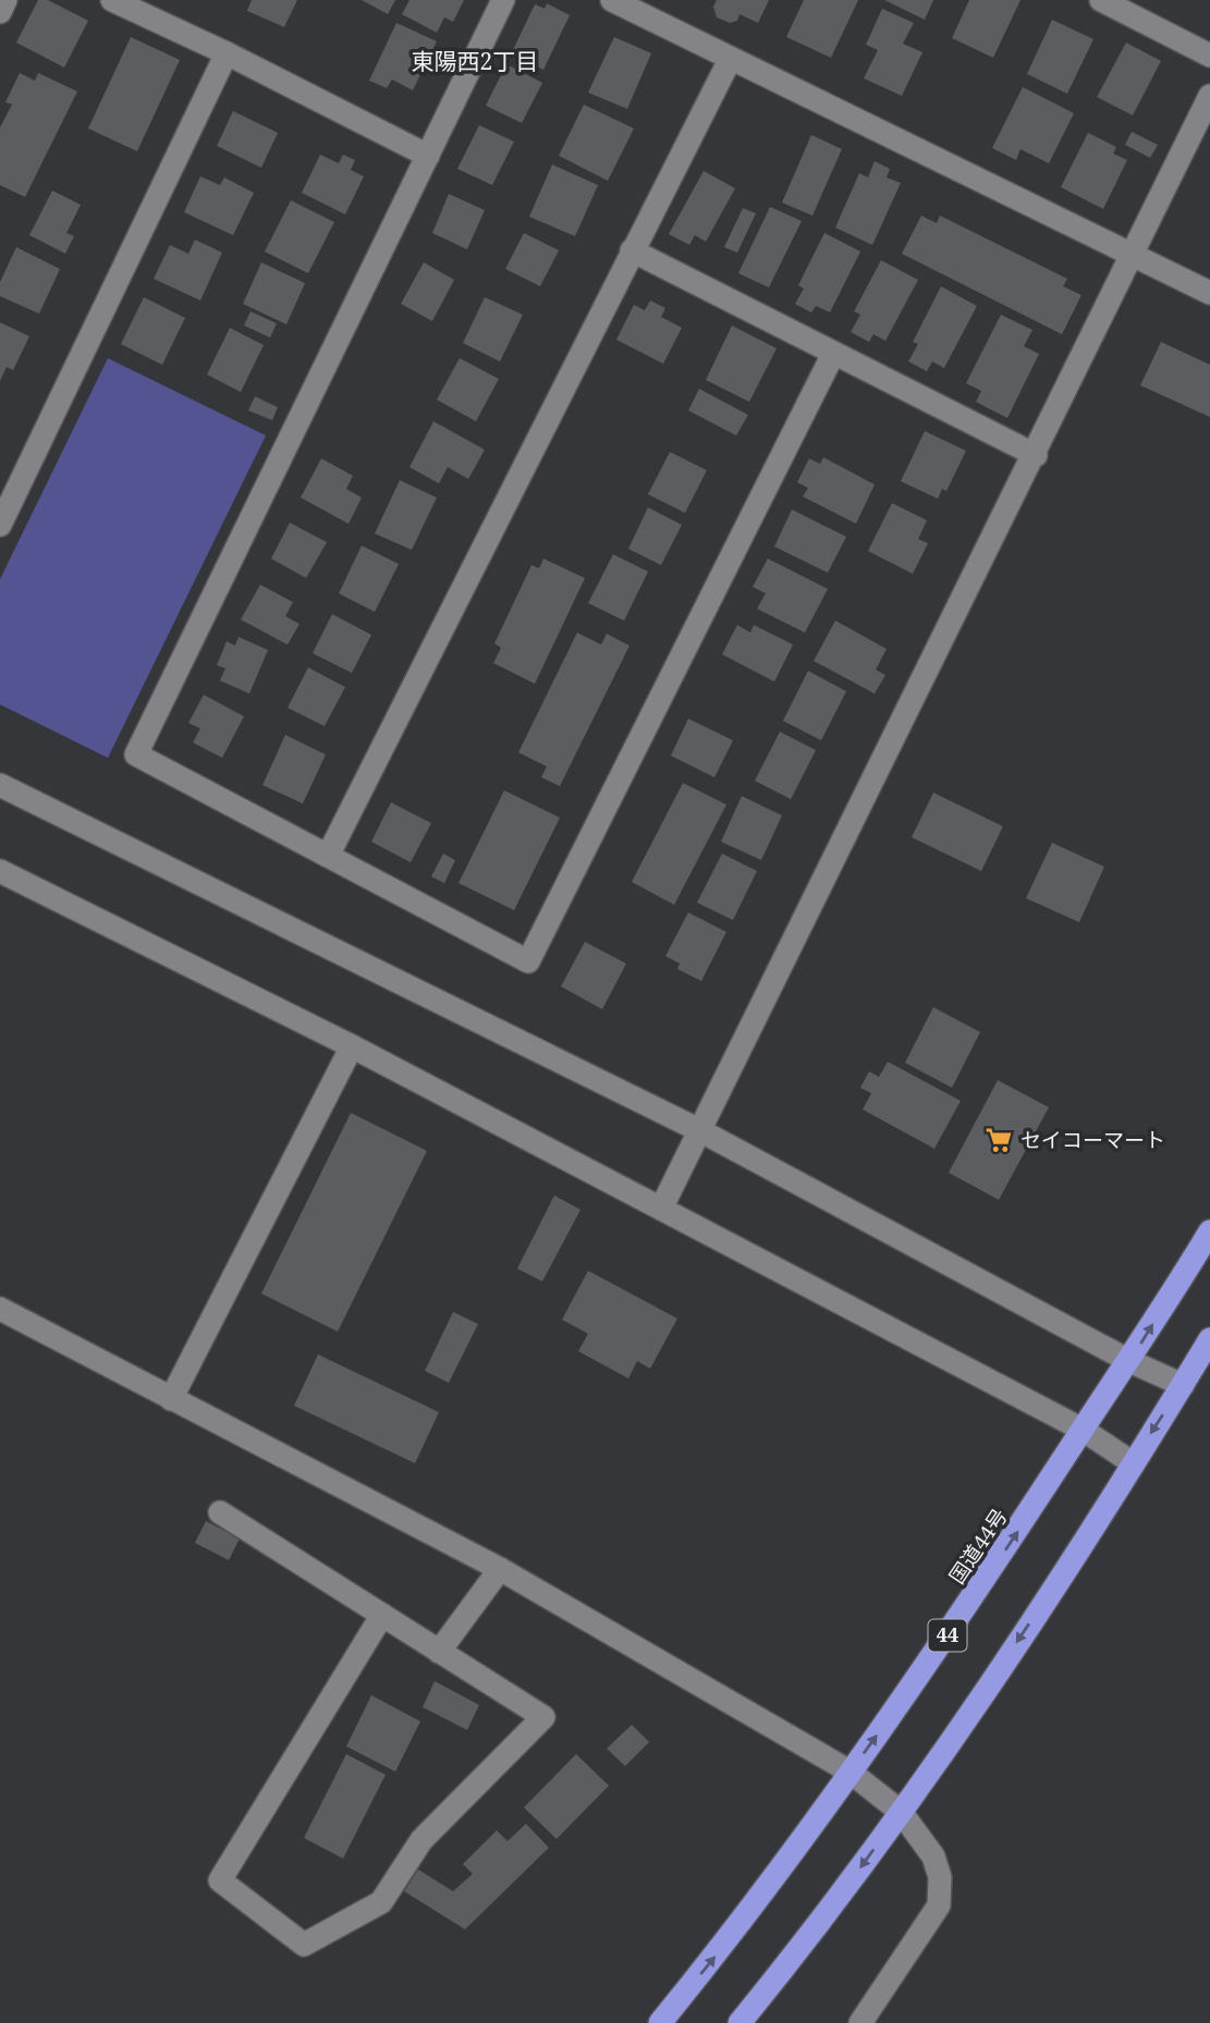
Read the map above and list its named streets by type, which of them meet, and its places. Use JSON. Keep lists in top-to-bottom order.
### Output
{
  "streets": {
    "highway": ["国道44号", "44"]
  },
  "districts": ["東陽西2丁目"],
  "places": {
    "supermarket": ["セイコーマート"]
  }
}
